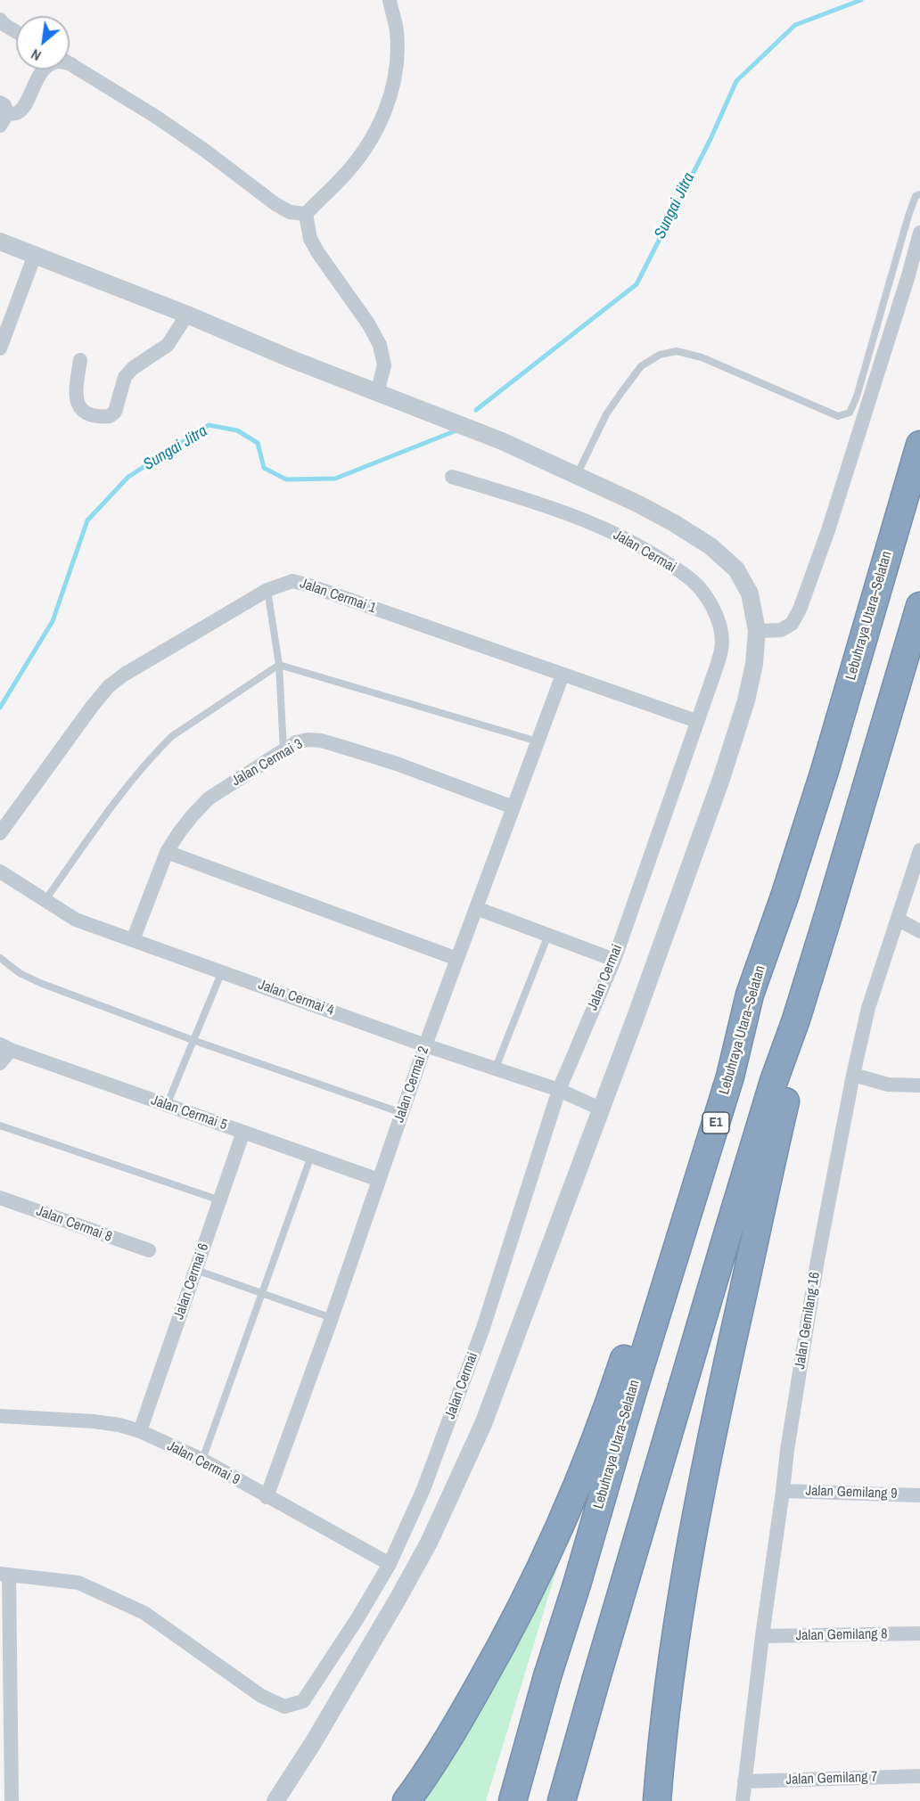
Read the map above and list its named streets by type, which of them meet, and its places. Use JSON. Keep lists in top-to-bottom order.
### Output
{
  "streets": {
    "highway": ["Lebuhraya Utara–Selatan", "E1"],
    "street": [
      "Jalan Cermai",
      "Jalan Cermai 1",
      "Jalan Cermai 3",
      "Jalan Cermai 4",
      "Jalan Cermai 2",
      "Jalan Cermai 5",
      "Jalan Cermai 8",
      "Jalan Cermai 6",
      "Jalan Gemilang 16",
      "Jalan Cermai 9",
      "Jalan Gemilang 9",
      "Jalan Gemilang 8",
      "Jalan Gemilang 7"
    ]
  },
  "crossings": [
    ["Jalan Cermai", "Jalan Cermai 1"],
    ["Jalan Cermai", "Jalan Cermai 4"],
    ["Jalan Cermai", "Jalan Cermai 9"],
    ["Jalan Cermai 1", "Jalan Cermai 2"],
    ["Jalan Cermai 3", "Jalan Cermai 4"],
    ["Jalan Cermai 3", "Jalan Cermai 2"],
    ["Jalan Cermai 4", "Jalan Cermai 2"],
    ["Jalan Cermai 2", "Jalan Cermai 5"],
    ["Jalan Cermai 2", "Jalan Cermai 9"],
    ["Jalan Cermai 5", "Jalan Cermai 6"],
    ["Jalan Cermai 6", "Jalan Cermai 9"],
    ["Jalan Gemilang 16", "Jalan Gemilang 9"],
    ["Jalan Gemilang 16", "Jalan Gemilang 8"],
    ["Jalan Gemilang 16", "Jalan Gemilang 7"]
  ],
  "water": ["Sungai Jitra"],
  "north": "bottom left"
}
